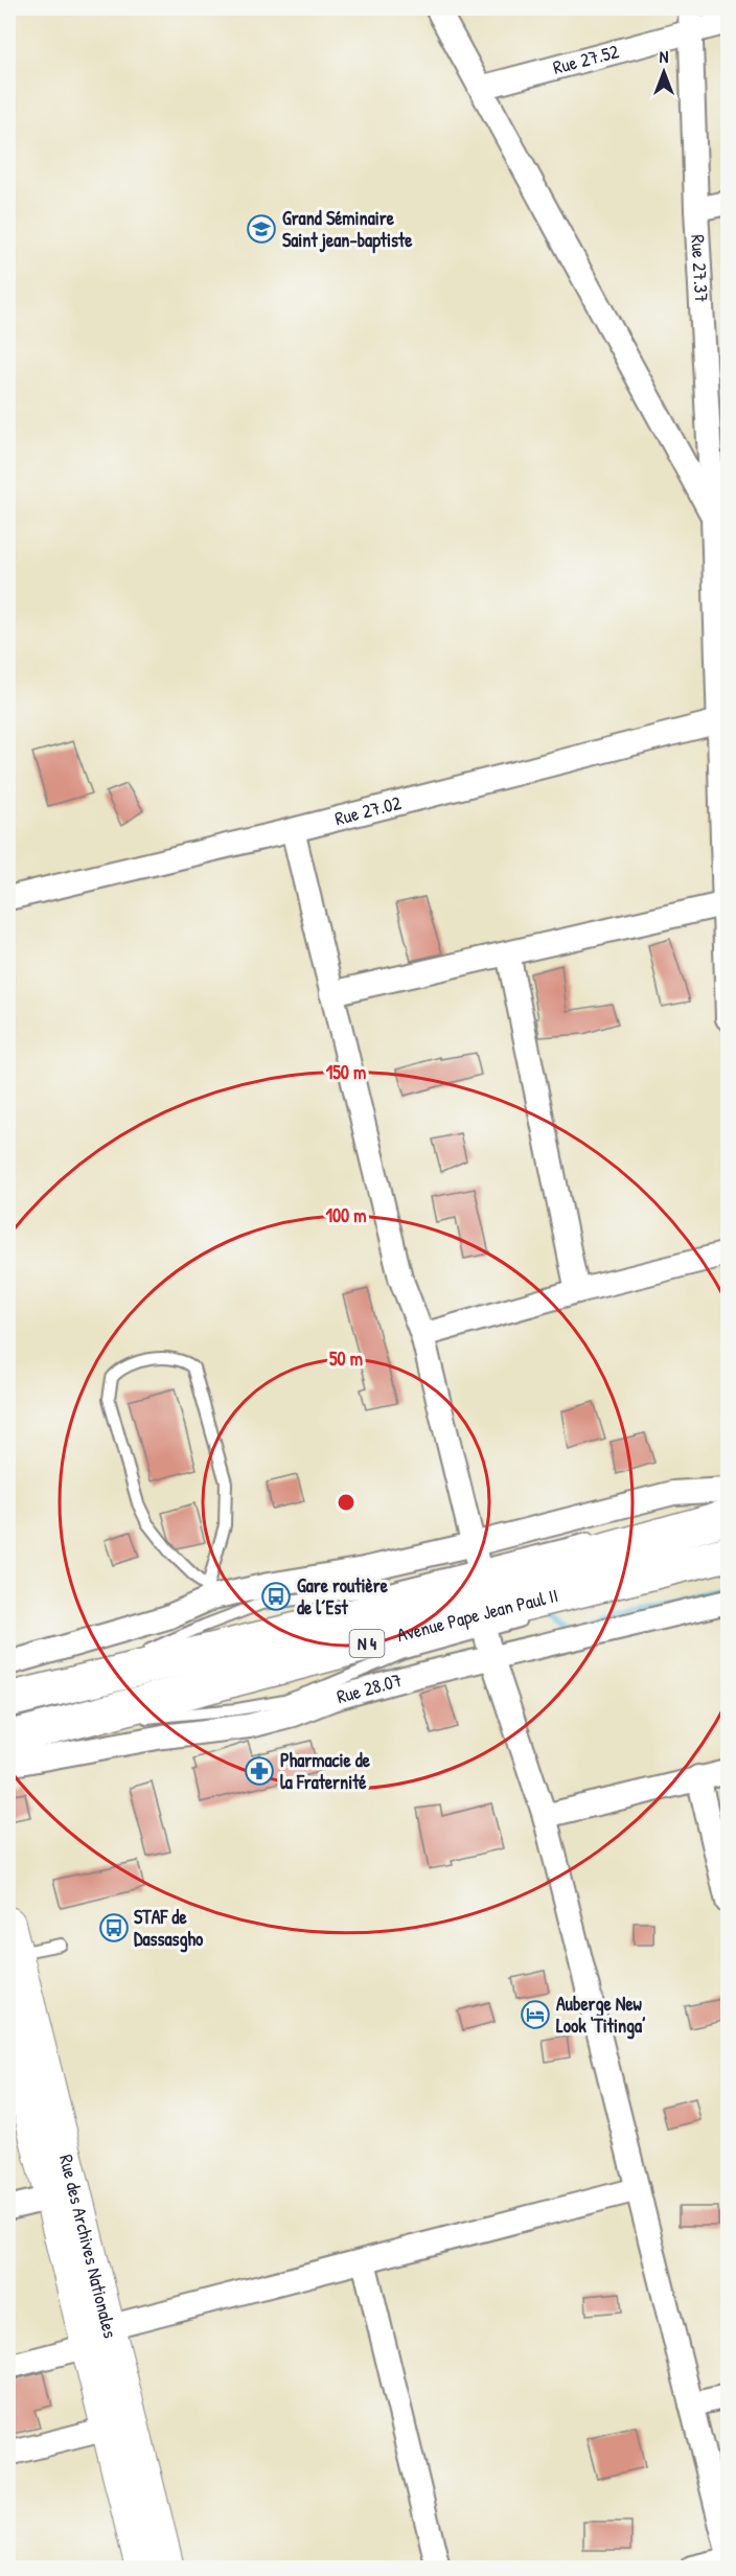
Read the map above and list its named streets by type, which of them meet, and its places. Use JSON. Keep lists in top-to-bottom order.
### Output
{
  "streets": {
    "highway": ["Avenue Pape Jean Paul II", "N 4"],
    "street": [
      "Rue 27.52",
      "Rue 27.37",
      "Rue 27.02",
      "Rue 28.07",
      "Rue des Archives Nationales"
    ]
  },
  "crossings": [
    ["Rue 27.52", "Rue 27.37"],
    ["Rue 27.37", "Rue 27.02"]
  ],
  "places": {
    "school or university": ["Grand Séminaire Saint jean-baptiste"],
    "bus stop": ["Gare routière de l´Est", "STAF de Dassasgho"],
    "pharmacy": ["Pharmacie de la Fraternité"],
    "hotel": ["Auberge New Look ‘Titinga’"]
  },
  "north": "top",
  "rings": ["150 m", "100 m", "50 m"]
}
